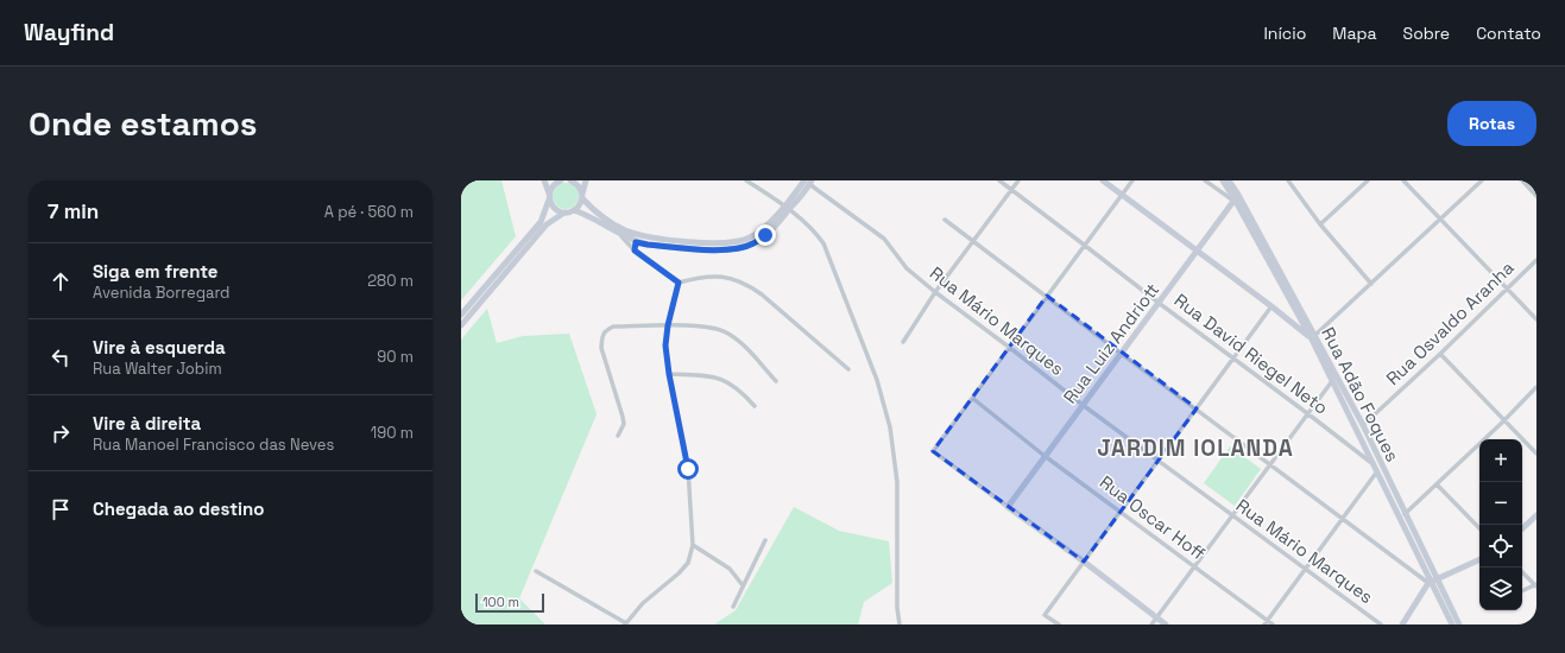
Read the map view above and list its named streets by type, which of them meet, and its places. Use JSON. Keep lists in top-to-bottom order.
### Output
{
  "streets": {
    "main road": ["Rua Luiz Andriott", "Rua Adão Foques"],
    "street": [
      "Rua Mário Marques",
      "Rua Osvaldo Aranha",
      "Rua David Riegel Neto",
      "Rua Oscar Hoff"
    ]
  },
  "crossings": [
    ["Rua Mário Marques", "Rua Luiz Andriott"],
    ["Rua Osvaldo Aranha", "Rua Adão Foques"],
    ["Rua Luiz Andriott", "Rua David Riegel Neto"],
    ["Rua Luiz Andriott", "Rua Adão Foques"],
    ["Rua Luiz Andriott", "Rua Oscar Hoff"],
    ["Rua David Riegel Neto", "Rua Adão Foques"]
  ],
  "districts": ["JARDIM IOLANDA"],
  "scale_bar": "100 m",
  "page": {
    "header": "Wayfind",
    "nav": [
      "Início",
      "Mapa",
      "Sobre",
      "Contato"
    ],
    "buttons": "Rotas",
    "title": "Onde estamos",
    "heading": ["7 min", "A pé · 560 m"],
    "list": [
      ["Siga em frente", "Avenida Borregard", "280 m"],
      ["Vire à esquerda", "Rua Walter Jobim", "90 m"],
      ["Vire à direita", "Rua Manoel Francisco das Neves", "190 m"],
      "Chegada ao destino"
    ],
    "map_buttons": ["+", "−"],
    "scale": "100 m"
  }
}
